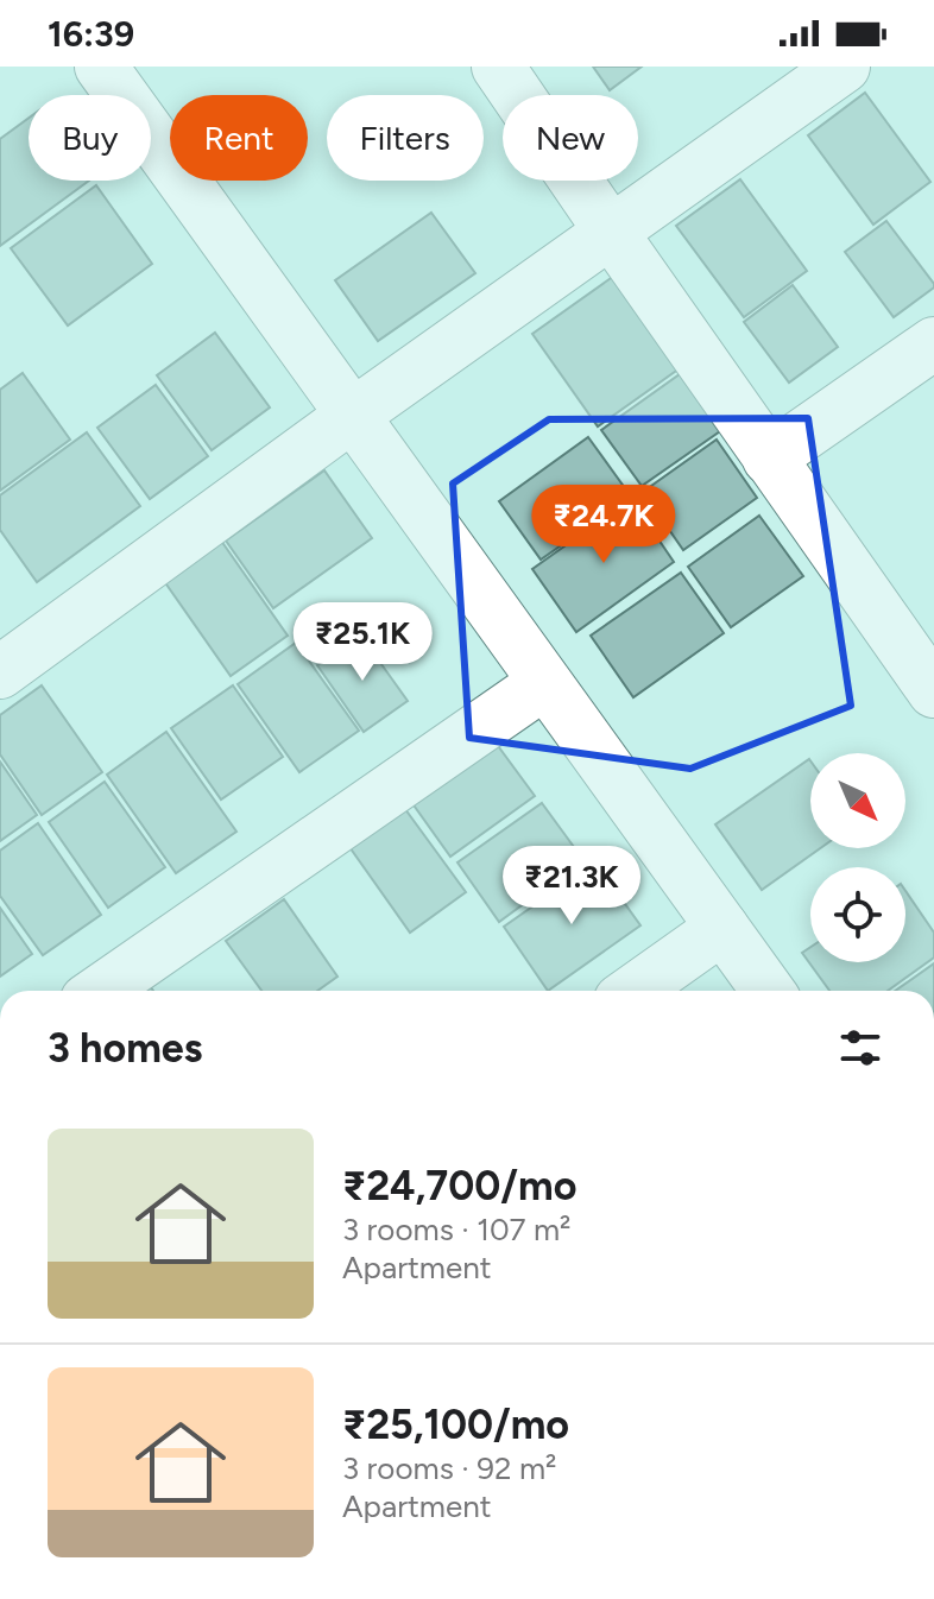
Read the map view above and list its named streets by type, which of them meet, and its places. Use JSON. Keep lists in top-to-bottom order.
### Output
{
  "north": "bottom right",
  "page": {
    "status": "16:39",
    "chip": [
      "Buy",
      "Rent",
      "Filters",
      "New"
    ],
    "price": ["₹24.7K", "₹25.1K", "₹21.3K"],
    "heading": "3 homes",
    "list": [
      {
        "name": "₹24,700/mo",
        "note": "3 rooms · 107 m² · Apartment"
      },
      {
        "name": "₹25,100/mo",
        "note": "3 rooms · 92 m² · Apartment"
      }
    ]
  }
}
